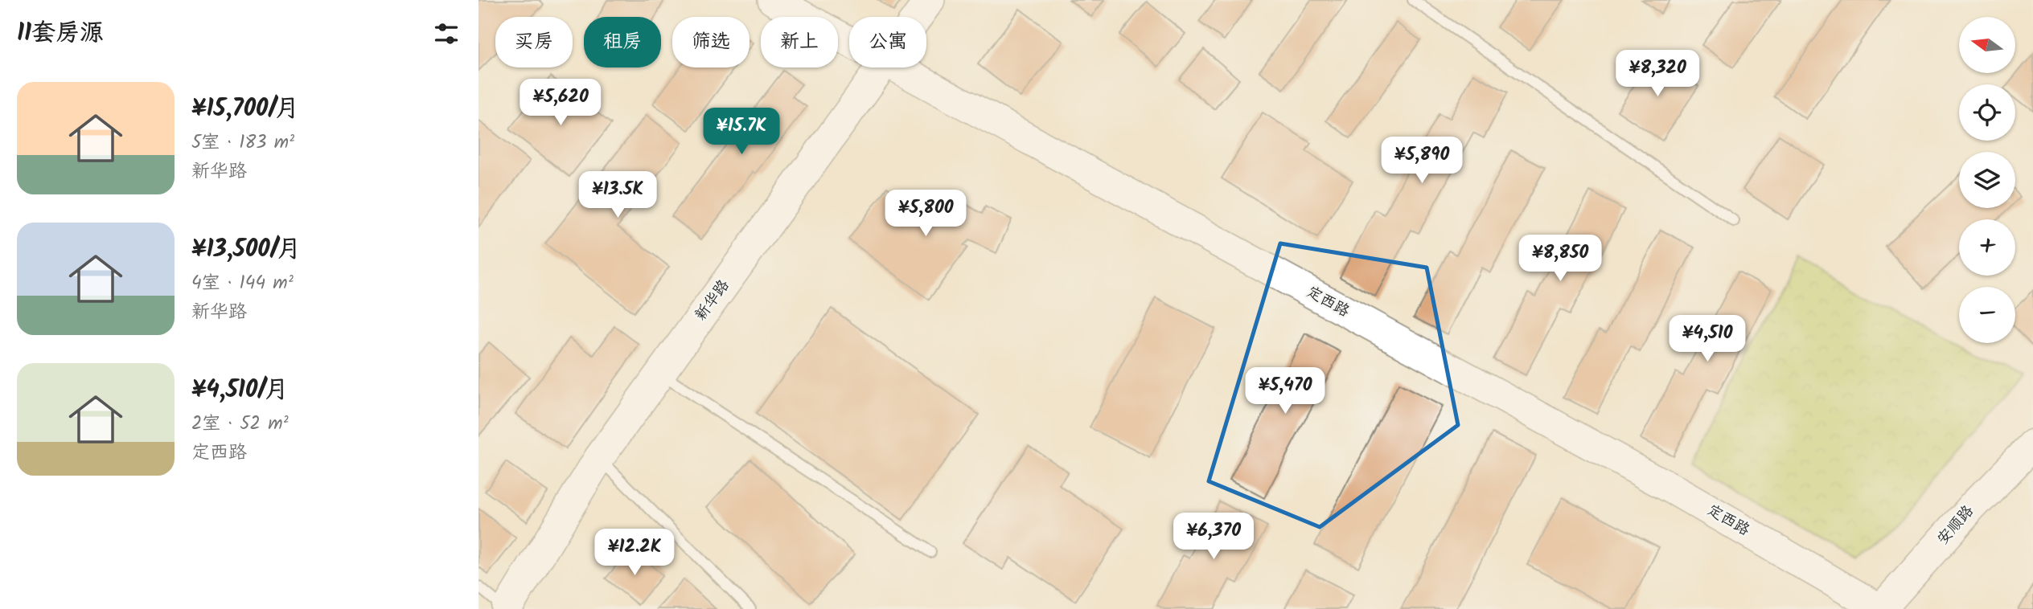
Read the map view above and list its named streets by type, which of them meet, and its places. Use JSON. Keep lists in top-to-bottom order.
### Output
{
  "streets": {
    "street": ["新华路", "定西路", "安顺路"]
  },
  "crossings": [
    ["定西路", "安顺路"]
  ],
  "north": "left",
  "page": {
    "heading": "11套房源",
    "map_buttons": ["+", "−"],
    "chip": [
      "买房",
      "租房",
      "筛选",
      "新上",
      "公寓"
    ],
    "price": [
      "¥8,320",
      "¥5,620",
      "¥15.7K",
      "¥5,890",
      "¥13.5K",
      "¥5,800",
      "¥8,850",
      "¥4,510",
      "¥5,470",
      "¥6,370",
      "¥12.2K"
    ],
    "list": [
      {
        "name": "¥15,700/月",
        "note": "5室 · 183 m² · 新华路"
      },
      {
        "name": "¥13,500/月",
        "note": "4室 · 144 m² · 新华路"
      },
      {
        "name": "¥4,510/月",
        "note": "2室 · 52 m² · 定西路"
      }
    ]
  }
}
